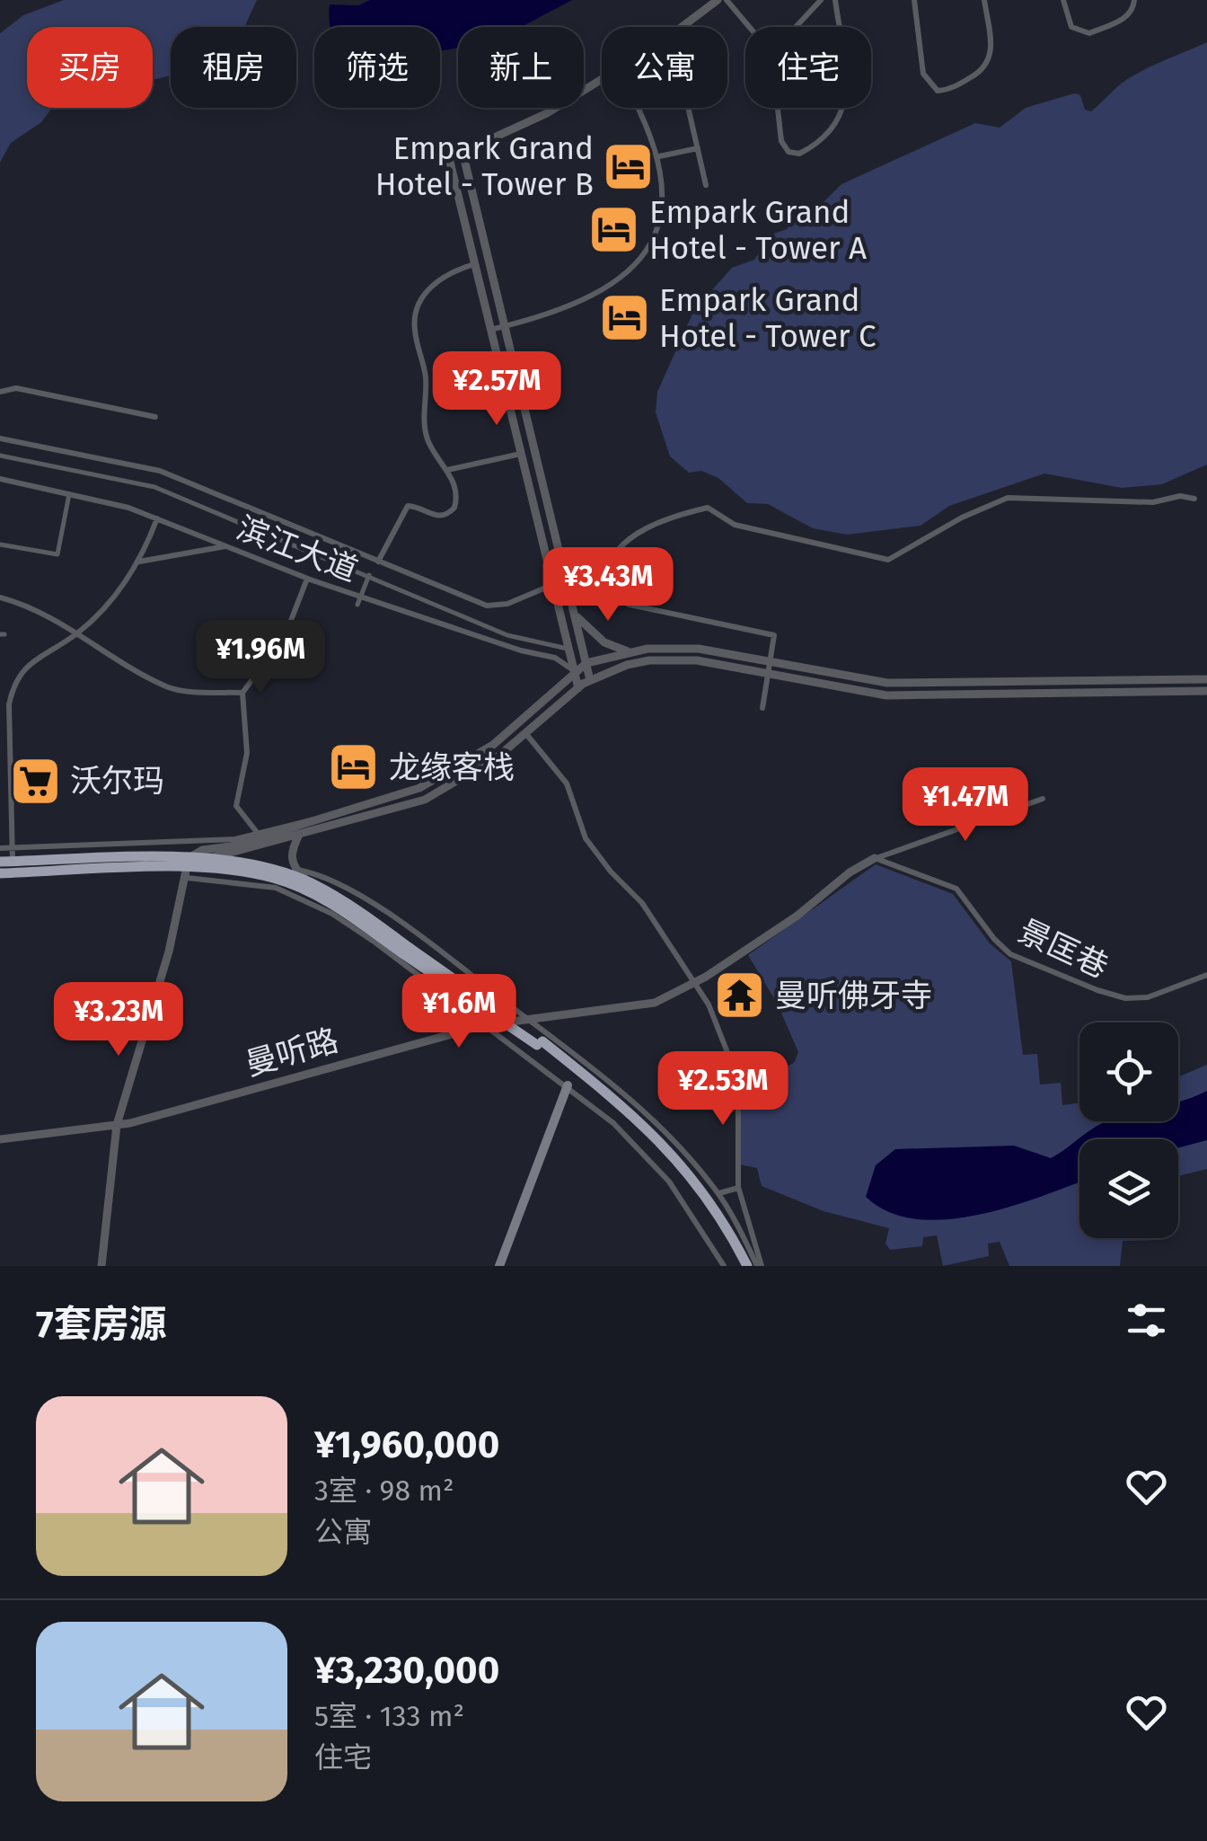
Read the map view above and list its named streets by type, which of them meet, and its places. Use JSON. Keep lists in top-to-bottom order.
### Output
{
  "streets": {
    "street": ["滨江大道", "景匡巷", "曼听路"]
  },
  "crossings": [
    ["景匡巷", "曼听路"]
  ],
  "places": {
    "hotel": [
      "Empark Grand Hotel - Tower B",
      "Empark Grand Hotel - Tower A",
      "Empark Grand Hotel - Tower C",
      "龙缘客栈"
    ],
    "supermarket": ["沃尔玛"],
    "temple": ["曼听佛牙寺"]
  },
  "page": {
    "chip": [
      "买房",
      "租房",
      "筛选",
      "新上",
      "公寓",
      "住宅"
    ],
    "price": [
      "¥2.57M",
      "¥3.43M",
      "¥1.96M",
      "¥1.47M",
      "¥1.6M",
      "¥3.23M",
      "¥2.53M"
    ],
    "heading": "7套房源",
    "list": [
      {
        "name": "¥1,960,000",
        "note": "3室 · 98 m² · 公寓"
      },
      {
        "name": "¥3,230,000",
        "note": "5室 · 133 m² · 住宅"
      }
    ]
  }
}
